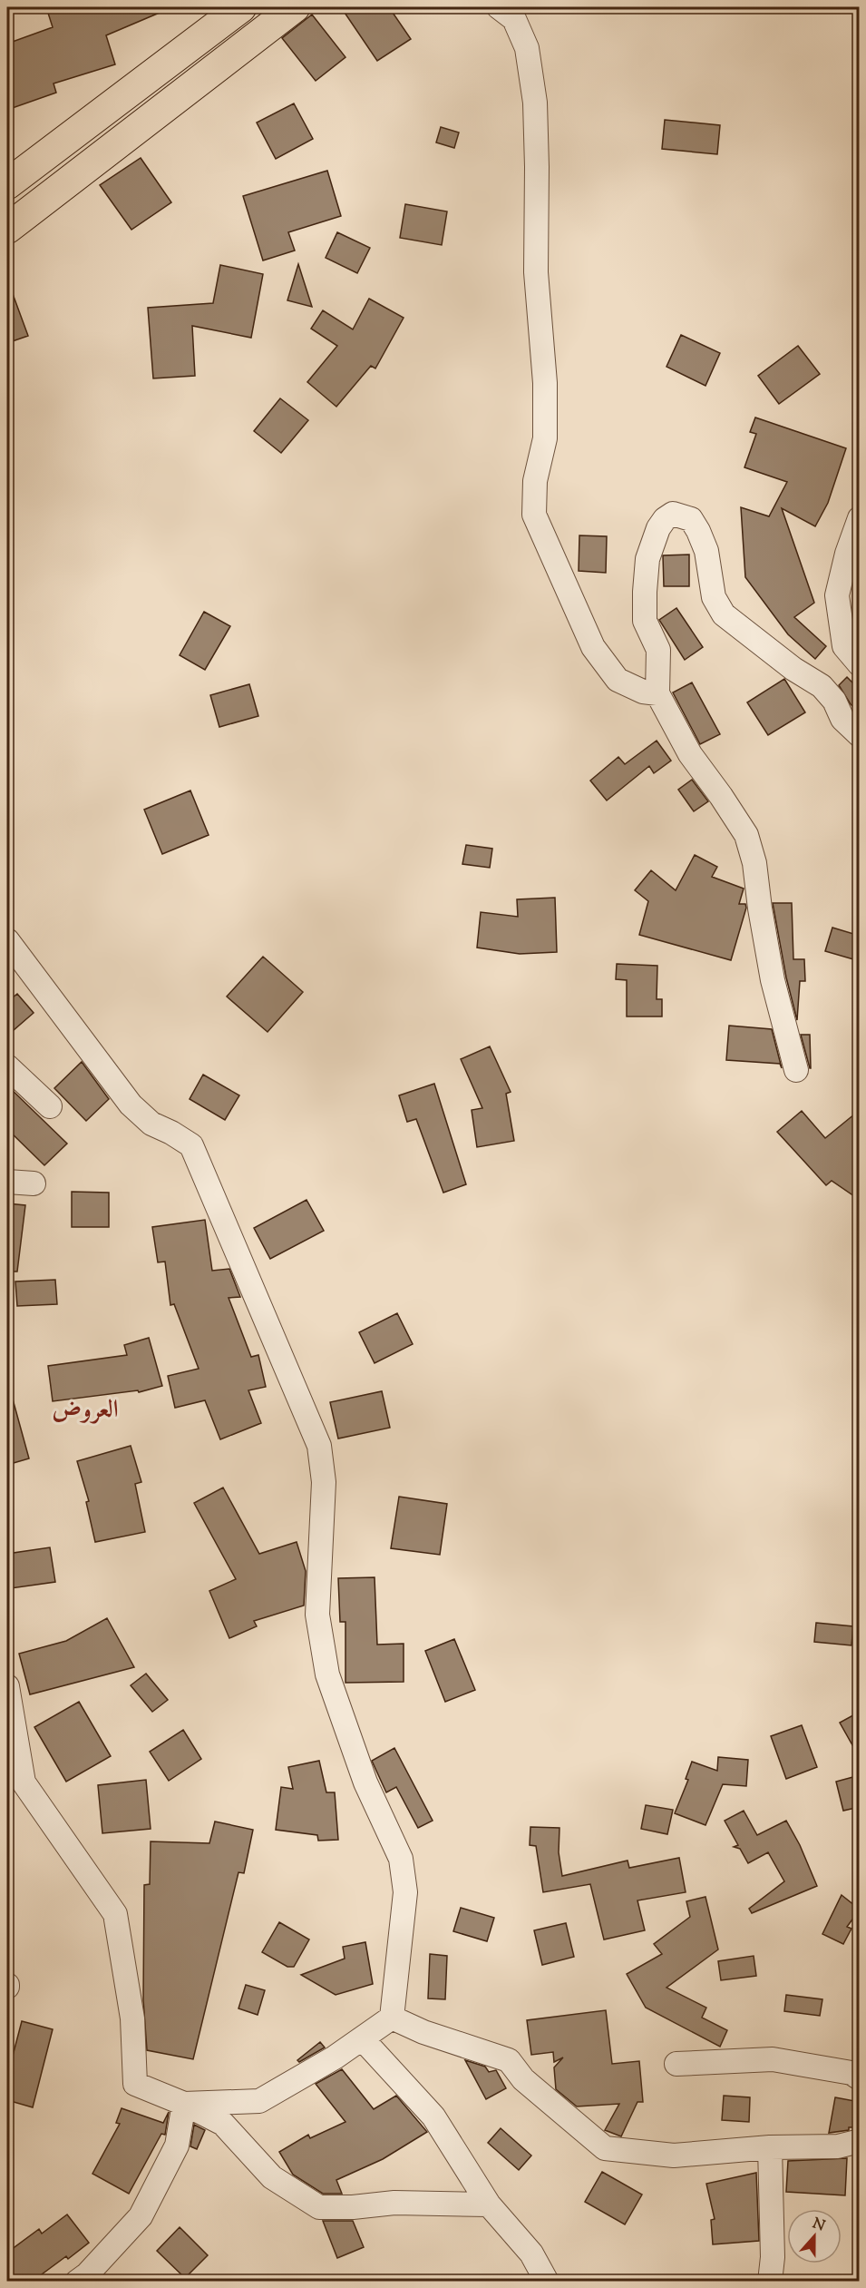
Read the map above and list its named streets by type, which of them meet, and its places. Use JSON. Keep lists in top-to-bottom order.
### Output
{
  "districts": ["العروض"],
  "north": "top"
}
